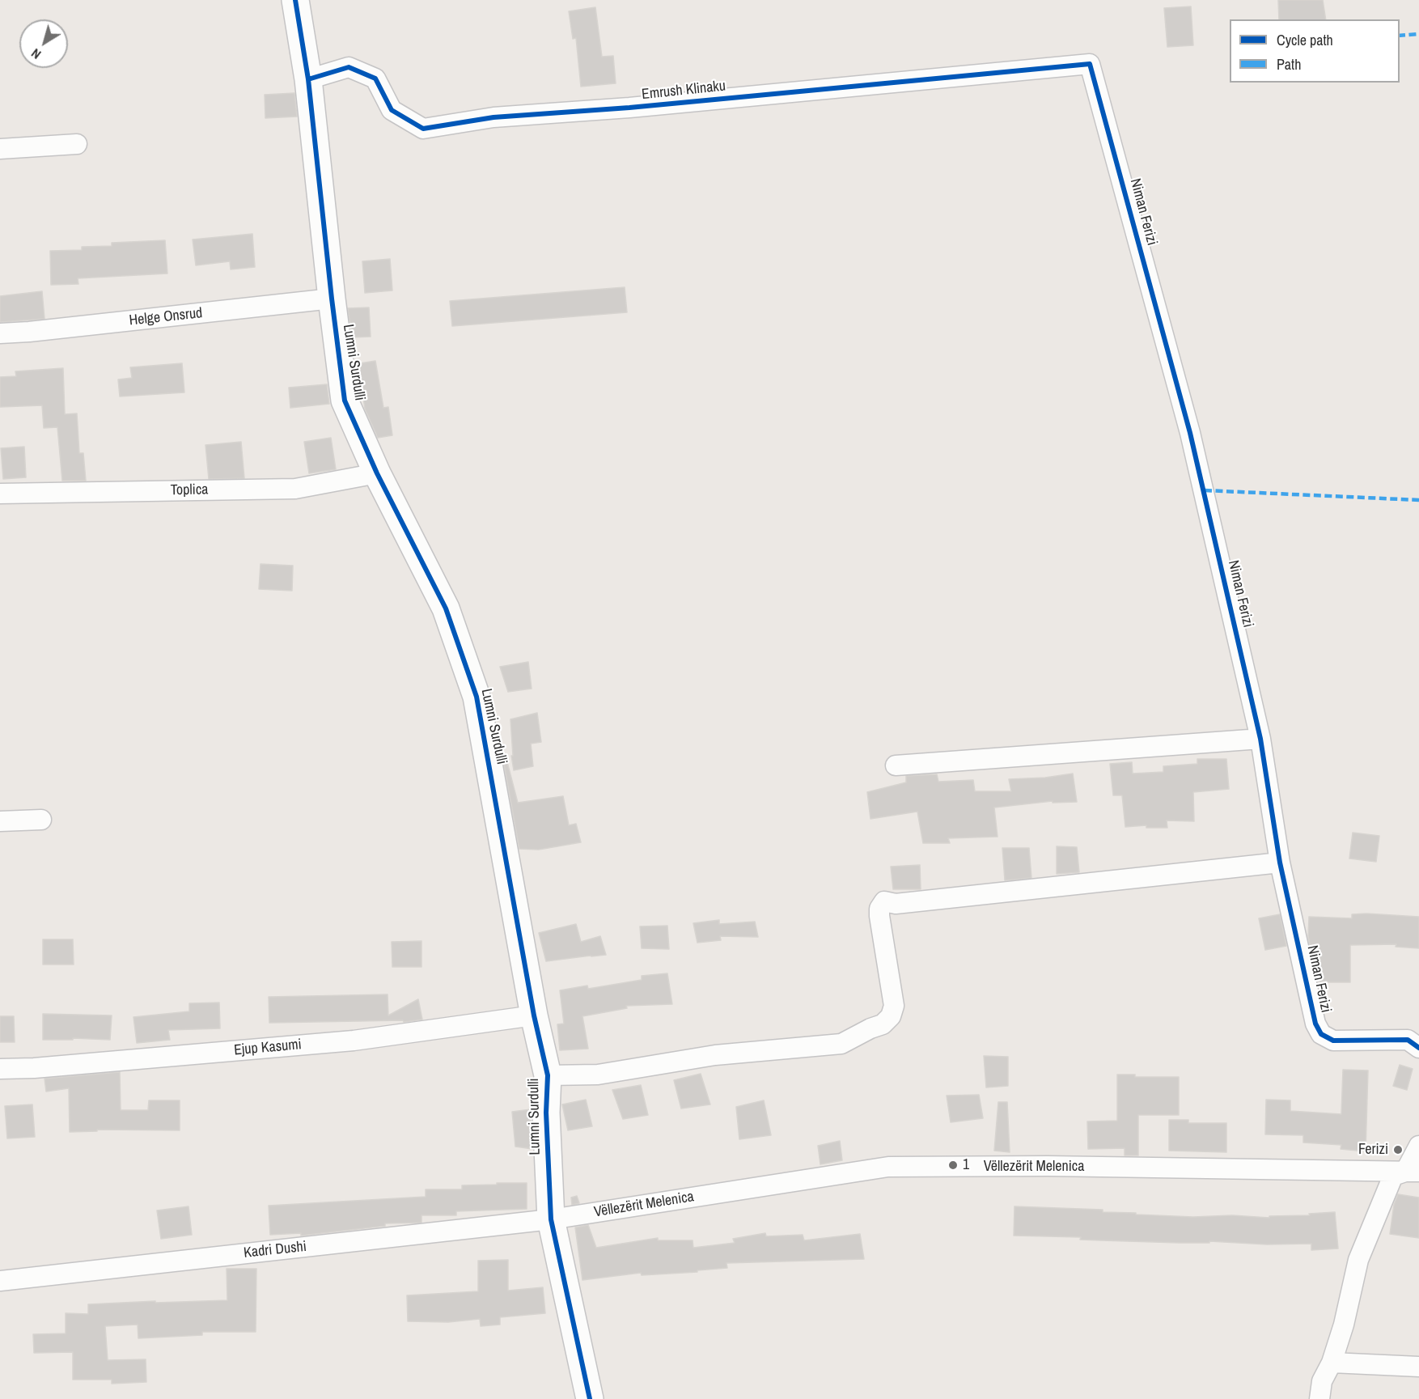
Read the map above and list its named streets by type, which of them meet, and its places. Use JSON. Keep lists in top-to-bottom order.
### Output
{
  "streets": {
    "street": [
      "Emrush Klinaku",
      "Niman Ferizi",
      "Helge Onsrud",
      "Lumni Surdulli",
      "Toplica",
      "Ejup Kasumi",
      "Vëllezërit Melenica",
      "Kadri Dushi"
    ]
  },
  "crossings": [
    ["Emrush Klinaku", "Niman Ferizi"],
    ["Emrush Klinaku", "Lumni Surdulli"],
    ["Helge Onsrud", "Lumni Surdulli"],
    ["Lumni Surdulli", "Toplica"],
    ["Lumni Surdulli", "Ejup Kasumi"],
    ["Lumni Surdulli", "Vëllezërit Melenica"],
    ["Lumni Surdulli", "Kadri Dushi"],
    ["Vëllezërit Melenica", "Kadri Dushi"]
  ],
  "places": ["Ferizi", "1"],
  "legend": ["Cycle path", "Path"],
  "north": "bottom left"
}
